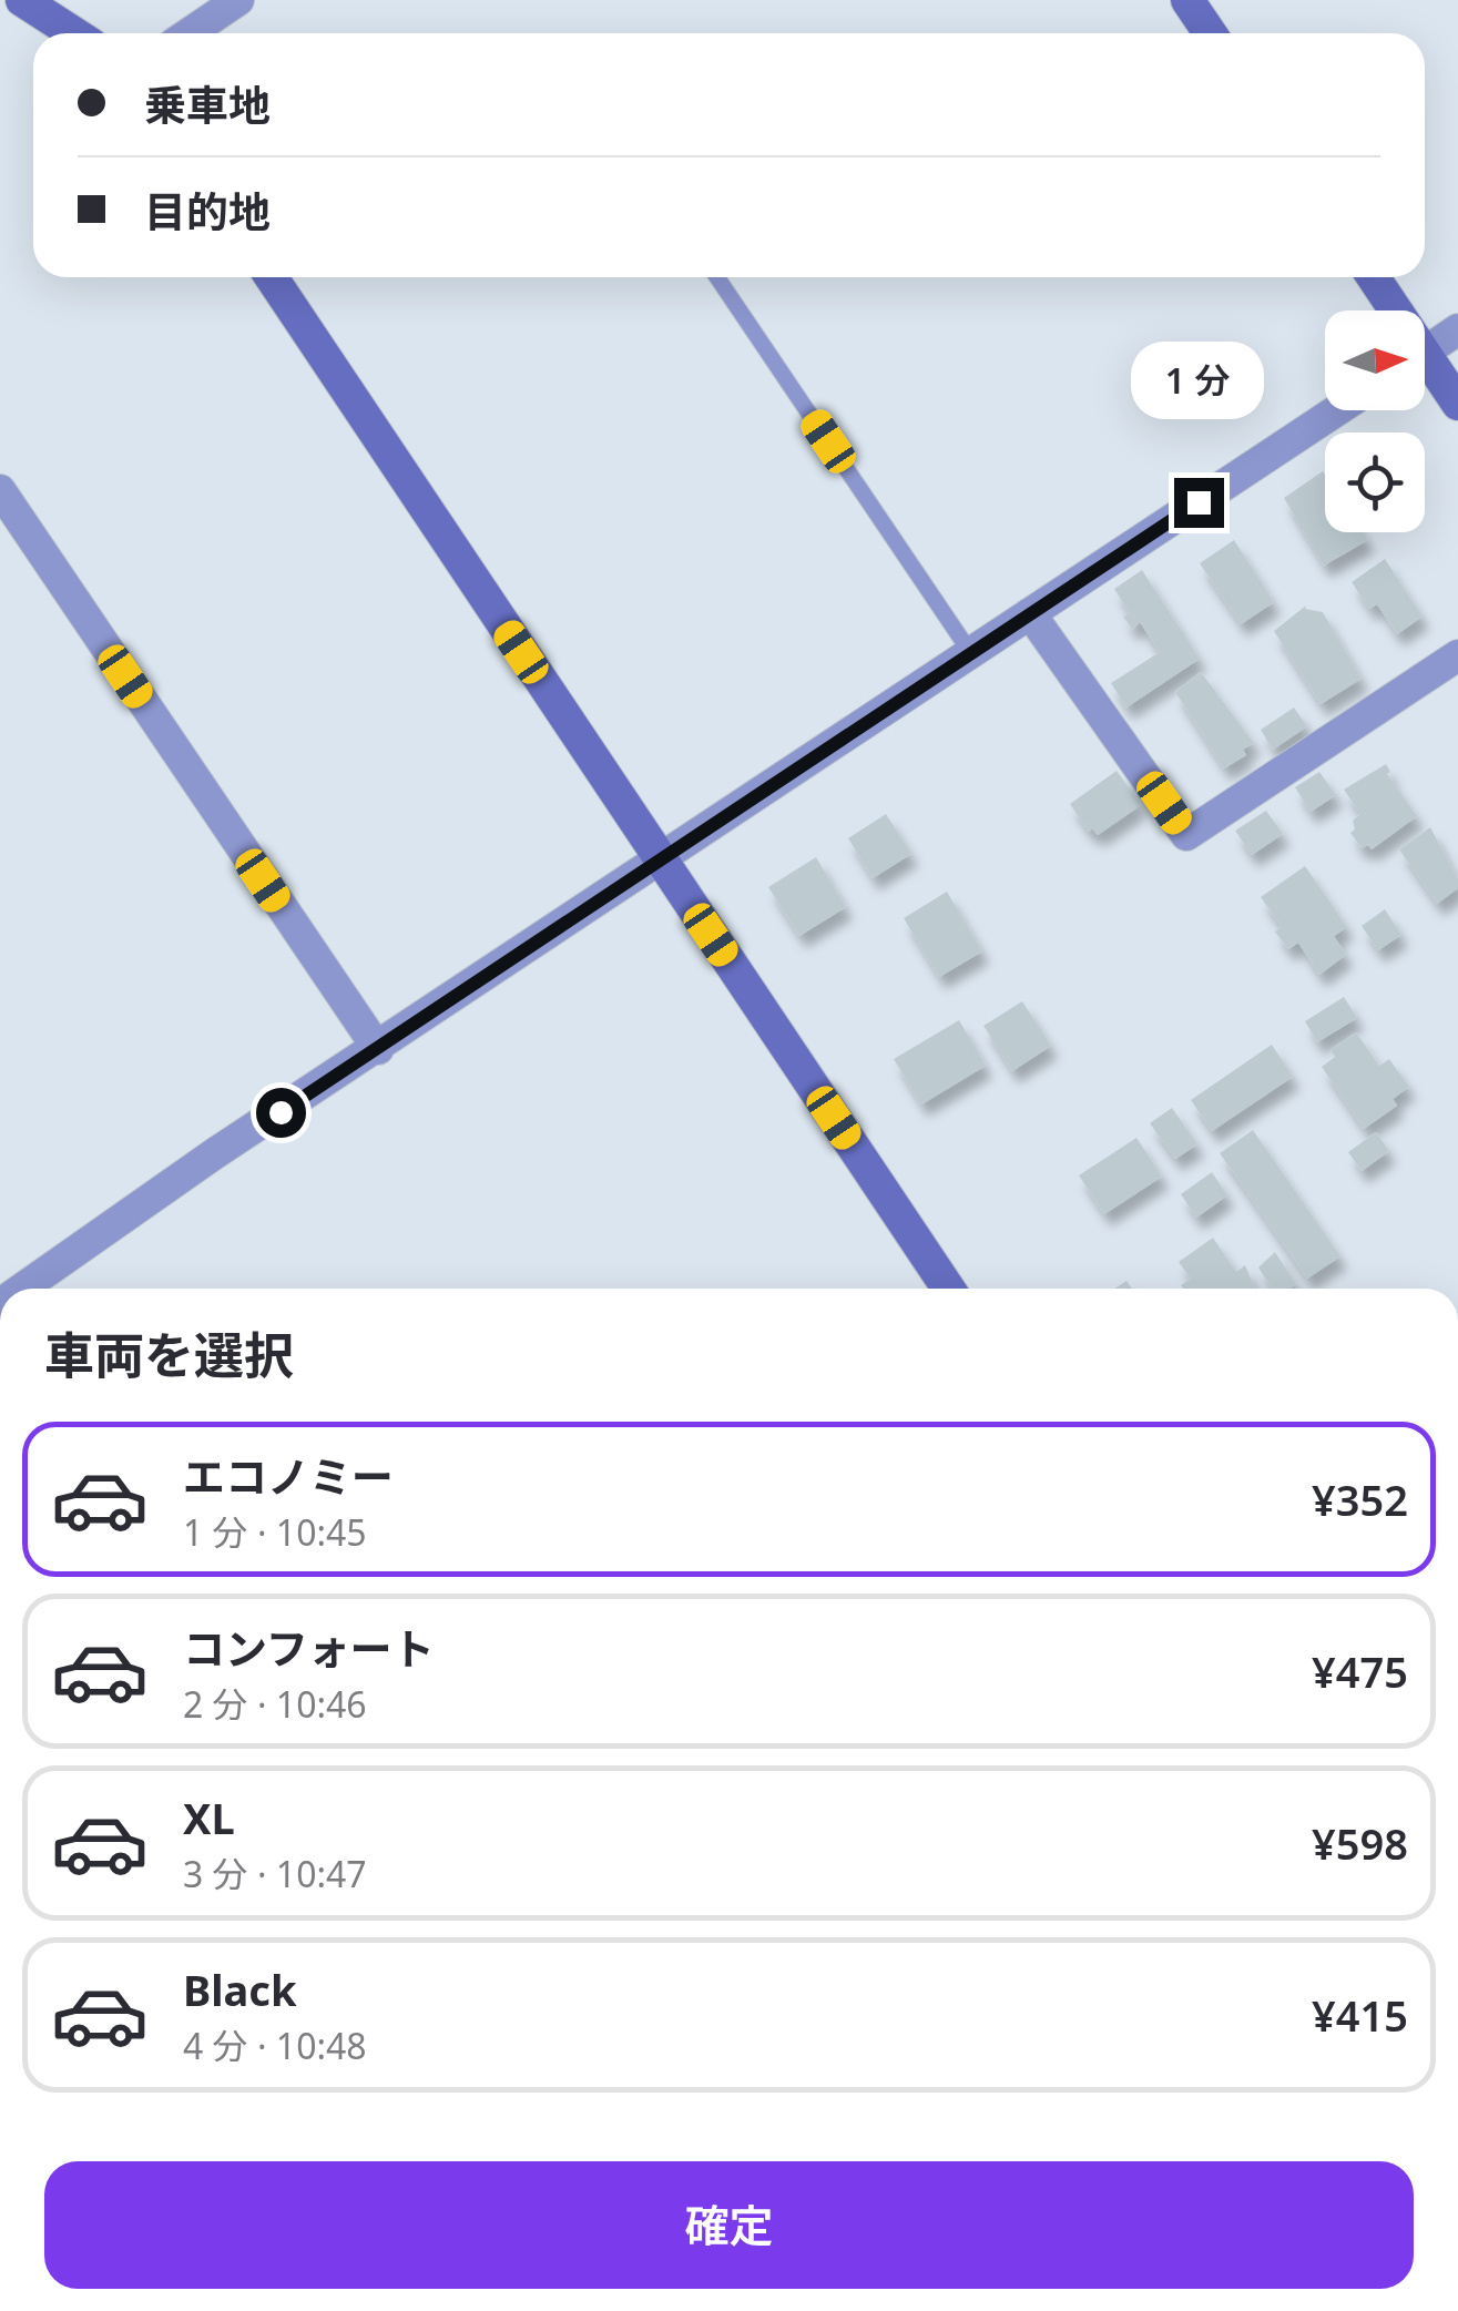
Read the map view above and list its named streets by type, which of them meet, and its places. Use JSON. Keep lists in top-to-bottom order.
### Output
{
  "north": "right",
  "page": {
    "banner": ["乗車地", "目的地"],
    "bubble": "1 分",
    "heading": "車両を選択",
    "list": [
      {
        "name": "エコノミー",
        "note": "1 分 · 10:45",
        "value": "¥352"
      },
      {
        "name": "コンフォート",
        "note": "2 分 · 10:46",
        "value": "¥475"
      },
      {
        "name": "XL",
        "note": "3 分 · 10:47",
        "value": "¥598"
      },
      {
        "name": "Black",
        "note": "4 分 · 10:48",
        "value": "¥415"
      }
    ],
    "buttons": "確定"
  }
}
